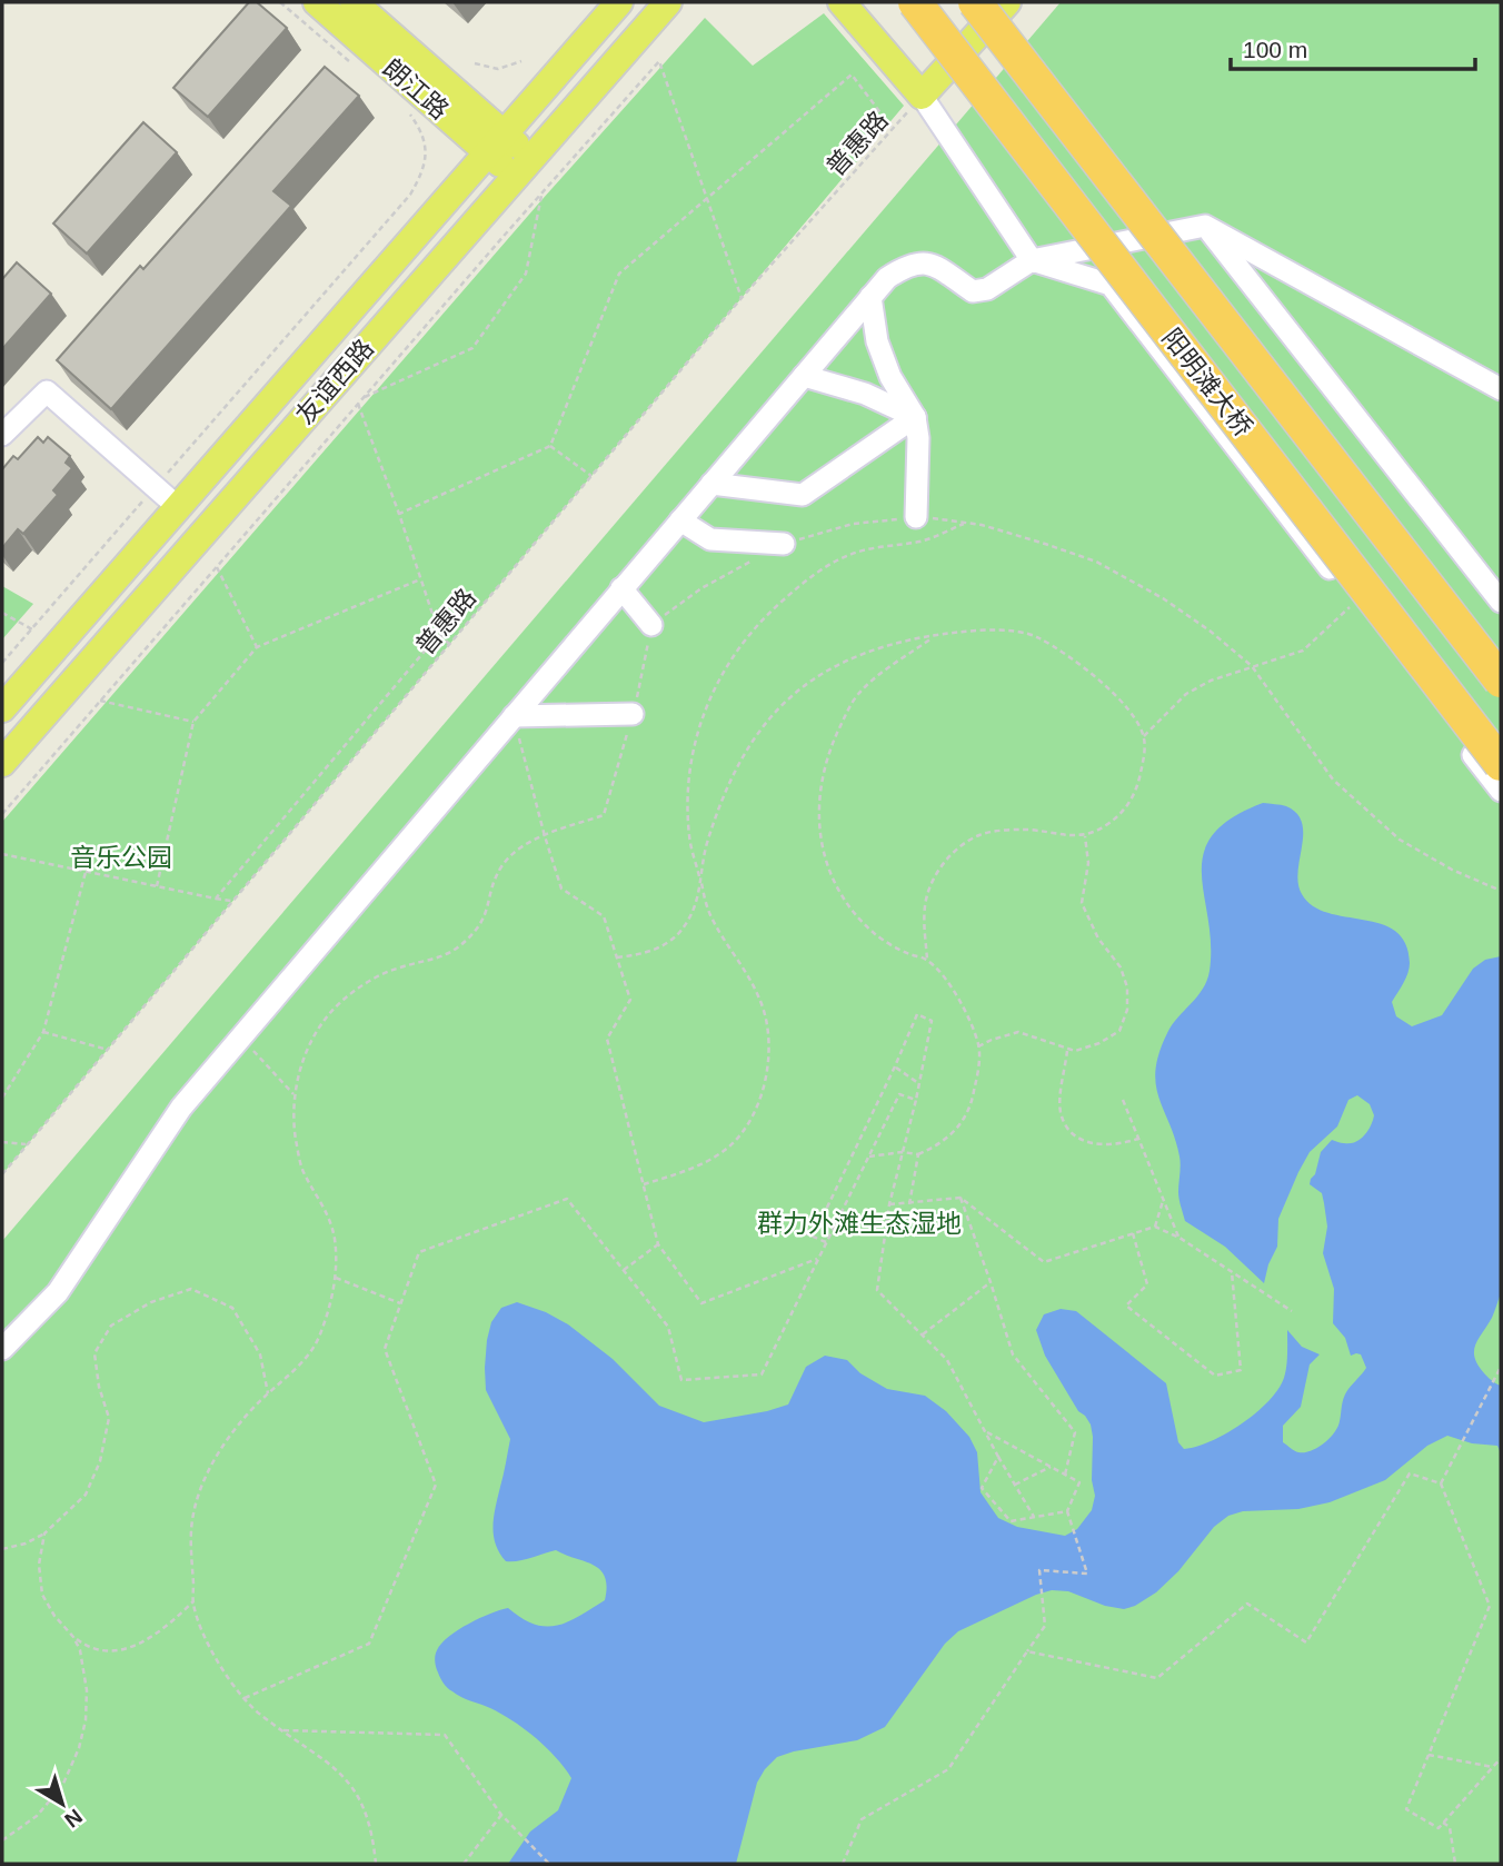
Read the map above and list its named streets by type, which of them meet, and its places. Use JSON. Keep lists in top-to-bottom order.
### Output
{
  "streets": {
    "highway": ["阳明滩大桥"],
    "main road": ["朗江路", "友谊西路"],
    "path": ["普惠路"]
  },
  "crossings": [
    ["朗江路", "友谊西路"]
  ],
  "parks": ["音乐公园", "群力外滩生态湿地"],
  "scale_bar": "100 m",
  "north": "bottom right"
}
